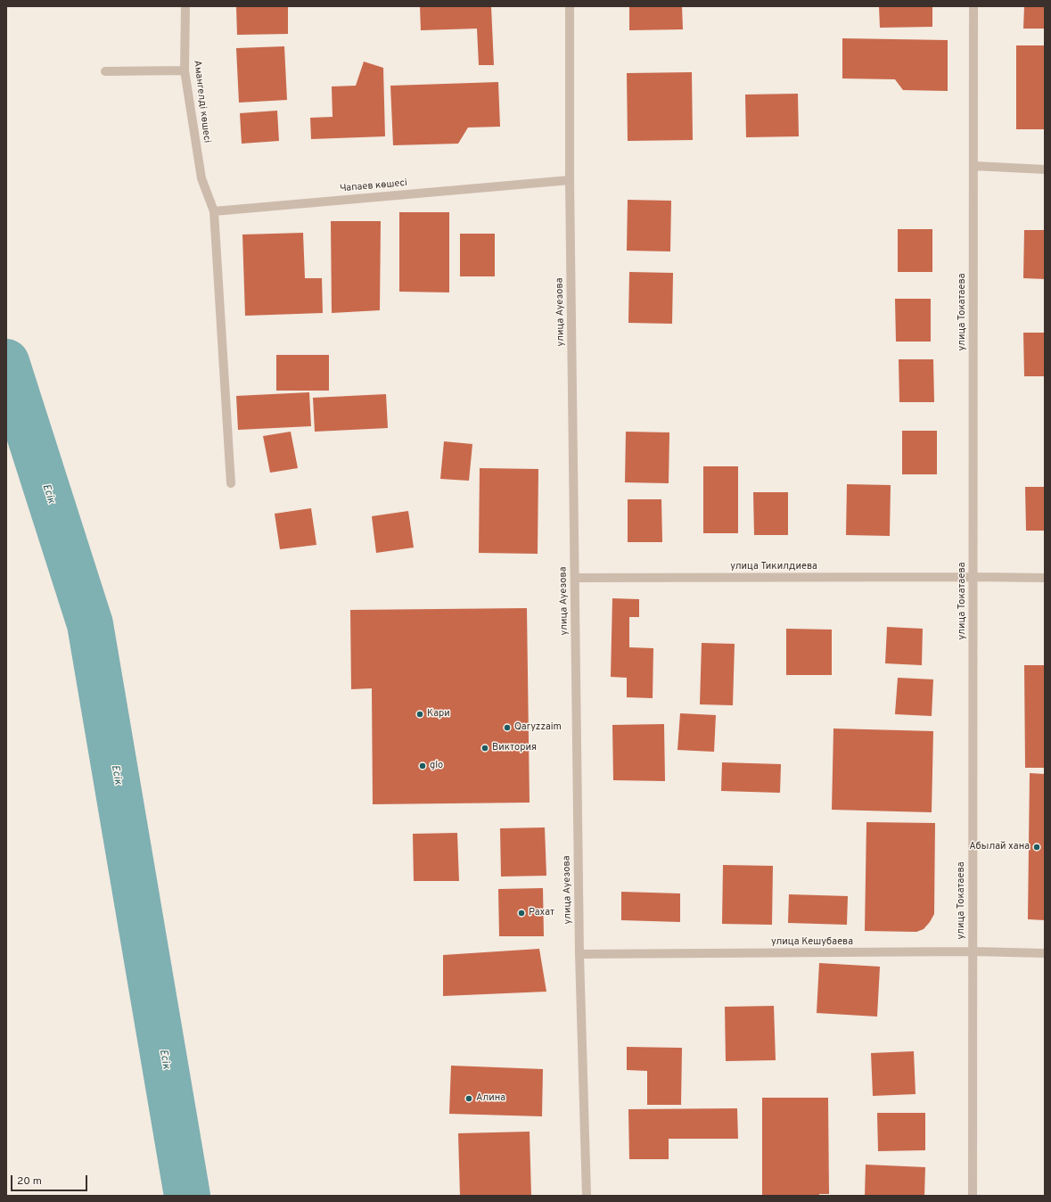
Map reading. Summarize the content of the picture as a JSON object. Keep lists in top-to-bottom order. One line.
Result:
{"streets":{"street":["Амангелді көшесі","Чапаев көшесі","улица Ауезова","улица Токатаева","улица Тикилдиева","улица Кешубаева"]},"crossings":[["Амангелді көшесі","Чапаев көшесі"],["Чапаев көшесі","улица Ауезова"],["улица Ауезова","улица Тикилдиева"],["улица Ауезова","улица Кешубаева"],["улица Токатаева","улица Тикилдиева"],["улица Токатаева","улица Кешубаева"]],"water":["Есік"],"places":["Кари","Qaryzzaim","Виктория","glo","Абылай хана","Рахат","Алина"],"scale_bar":"20 m"}
